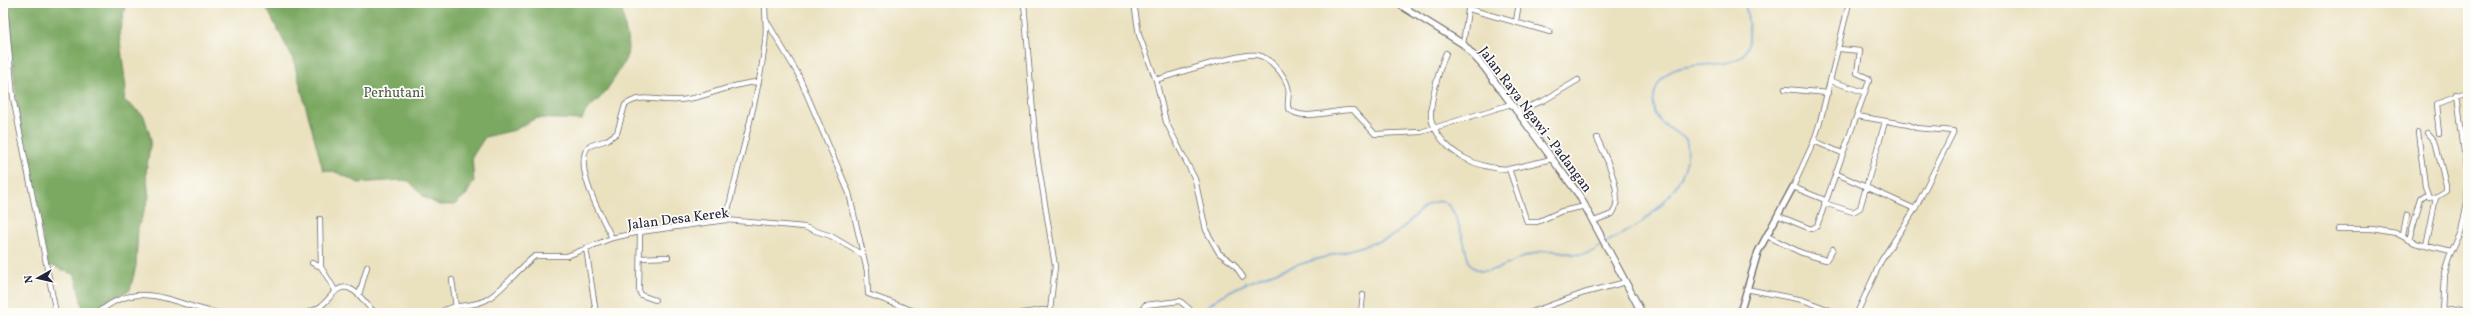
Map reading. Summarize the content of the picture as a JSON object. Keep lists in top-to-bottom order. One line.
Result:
{"streets":{"highway":["Jalan Raya Ngawi - Padangan"],"street":["Jalan Desa Kerek"]},"parks":["Perhutani"],"north":"left"}
